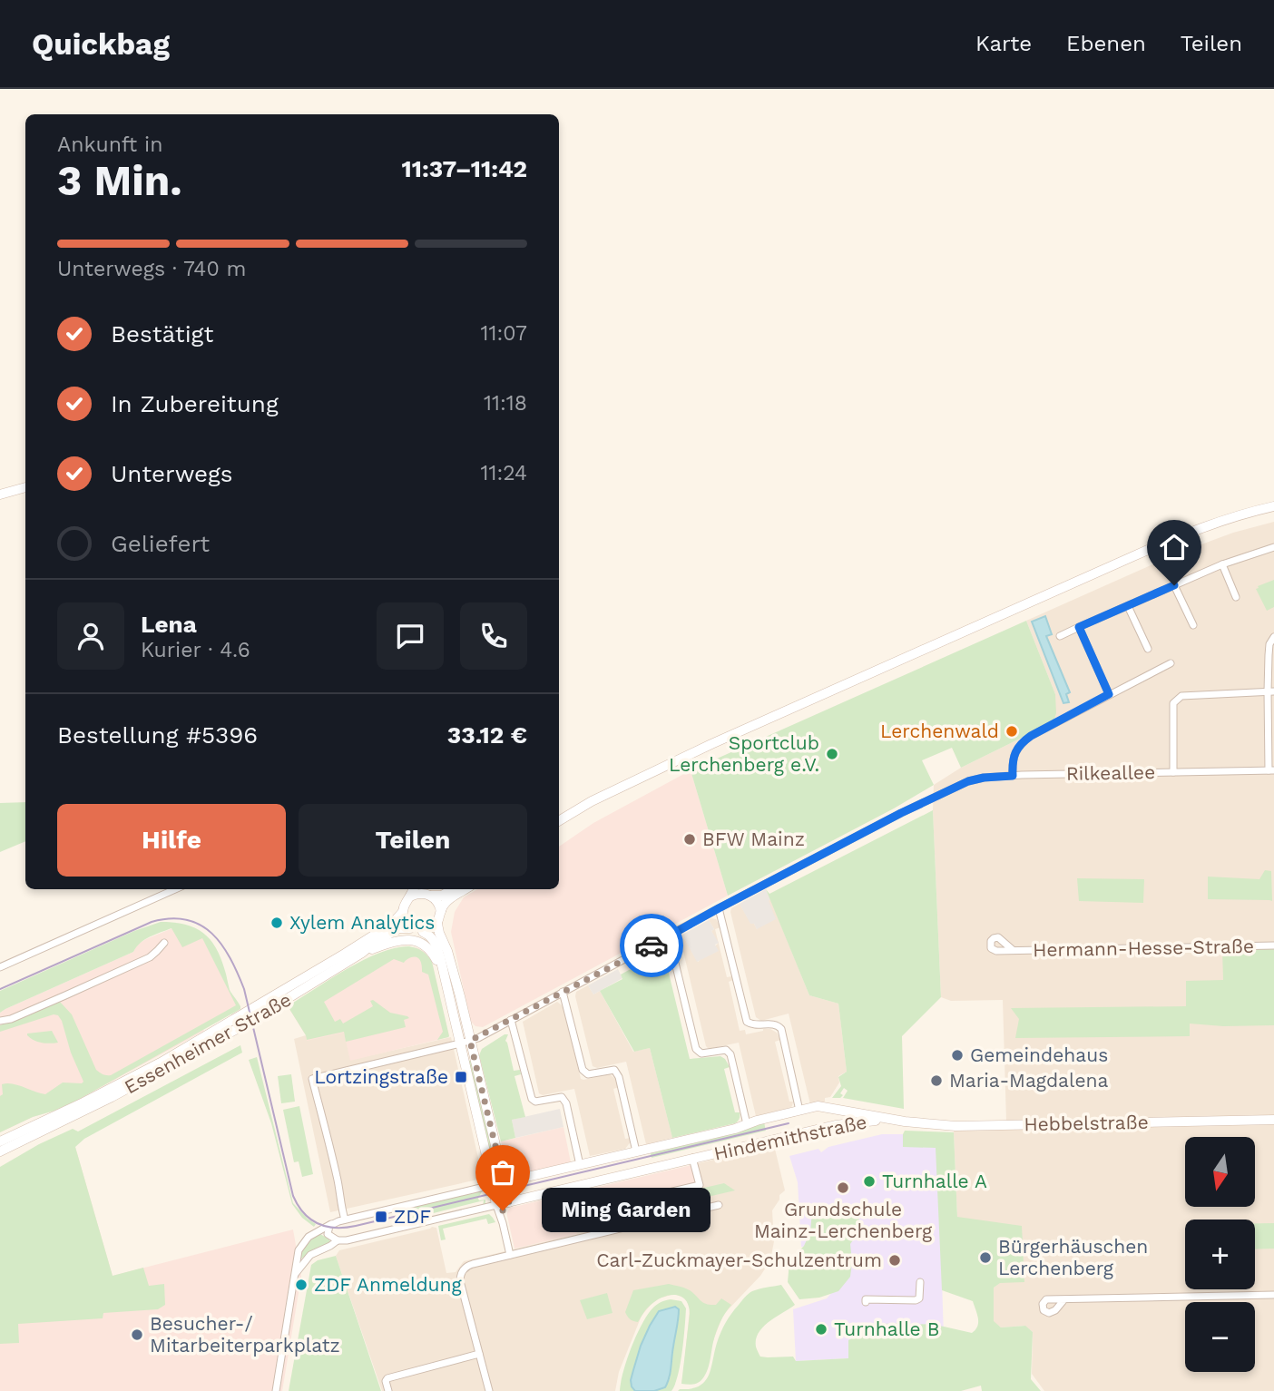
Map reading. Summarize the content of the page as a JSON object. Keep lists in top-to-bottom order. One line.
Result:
{"streets":{"main road":["Essenheimer Straße","Hebbelstraße","Hindemithstraße"],"street":["Rilkeallee","Hermann-Hesse-Straße"]},"crossings":[["Hebbelstraße","Hindemithstraße"]],"places":{"other":["Lerchenwald","Sportclub Lerchenberg e.V.","BFW Mainz","Xylem Analytics","Gemeindehaus","Maria-Magdalena","Turnhalle A","Grundschule Mainz-Lerchenberg","Ming Garden","Bürgerhäuschen Lerchenberg","Carl-Zuckmayer-Schulzentrum","ZDF Anmeldung","Turnhalle B","Besucher-/ Mitarbeiterparkplatz"],"transit":["Lortzingstraße","ZDF"]},"north":"bottom","page":{"header":"Quickbag","nav":["Karte","Ebenen","Teilen"],"heading":["3 Min.","Ankunft in","11:37–11:42"],"panel":["Lena","Kurier · 4.6","Bestellung #5396","33.12 €"],"bar":"Unterwegs · 740 m","list":[["Bestätigt","11:07"],["In Zubereitung","11:18"],["Unterwegs","11:24"],"Geliefert"],"buttons":["Hilfe","Teilen"],"map_buttons":["+","−"],"bubble":"Ming Garden"}}
